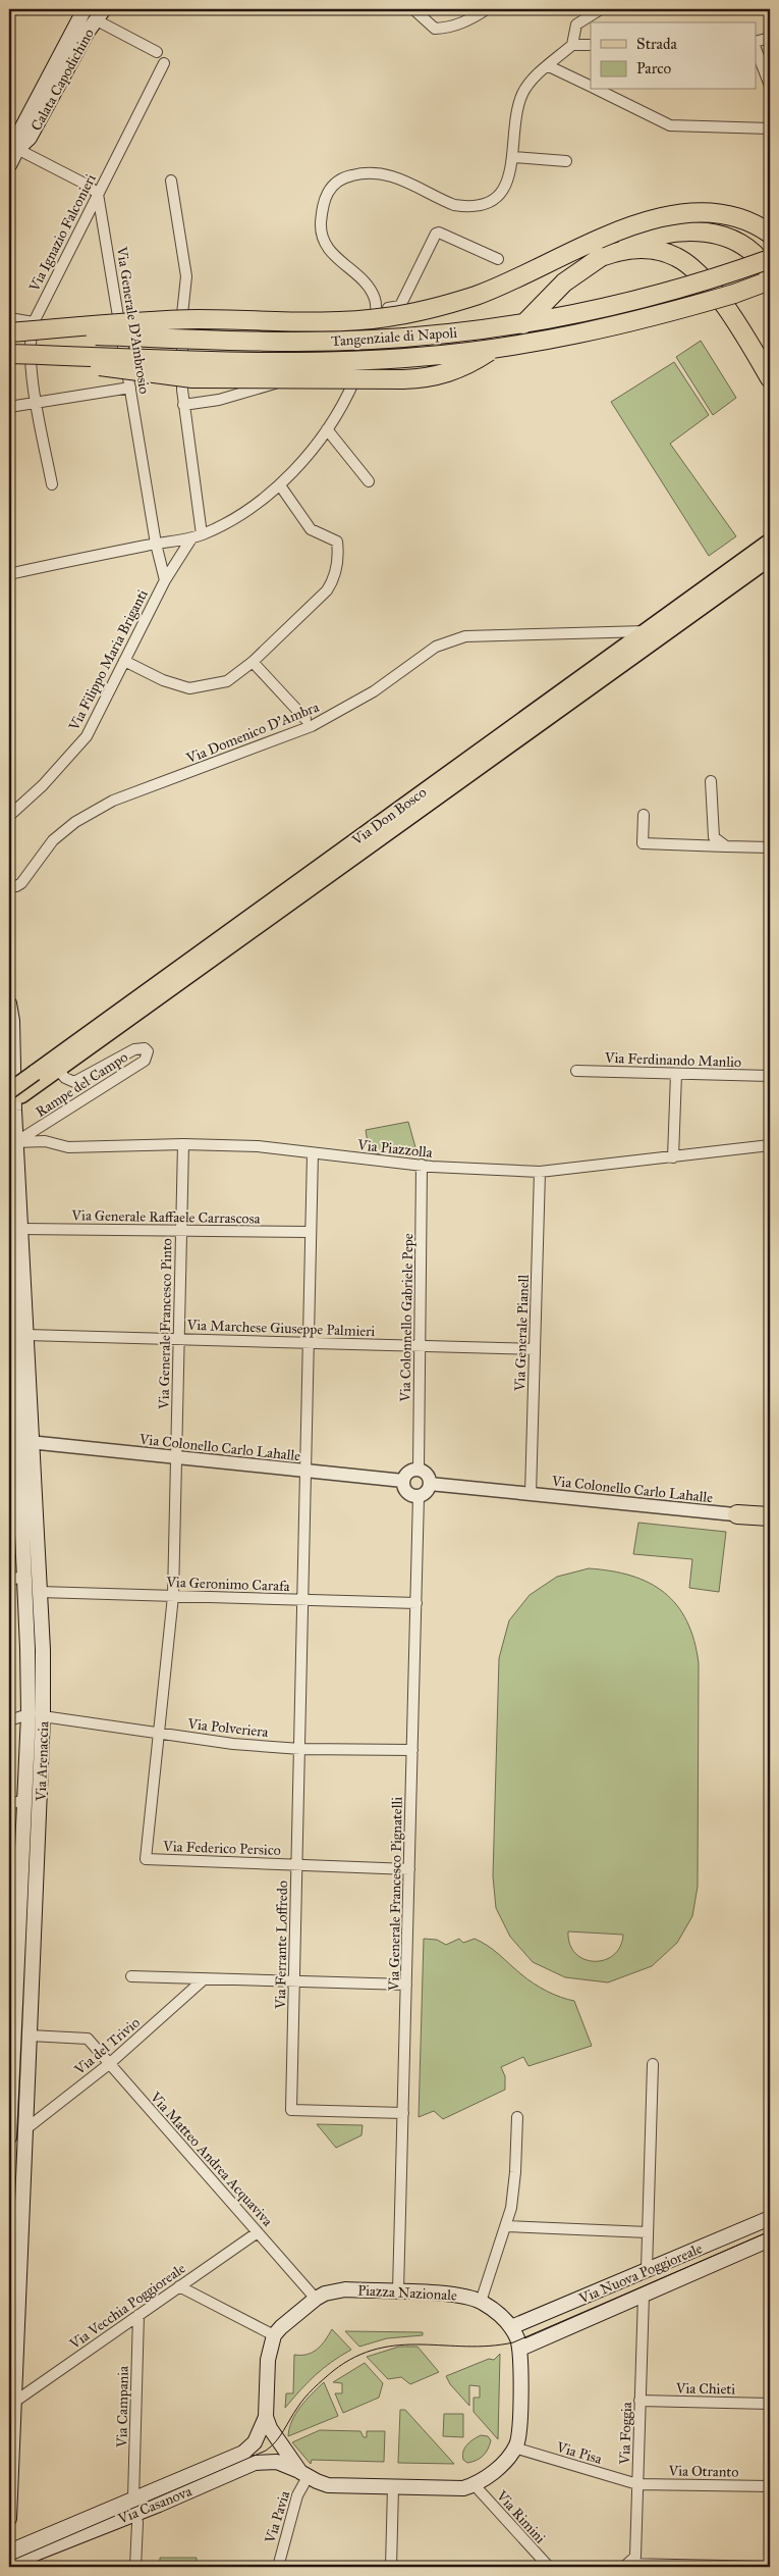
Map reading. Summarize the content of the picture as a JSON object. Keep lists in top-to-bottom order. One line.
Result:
{"streets":{"highway":["Tangenziale di Napoli"],"main road":["Calata Capodichino","Via Don Bosco","Via Arenaccia","Via Nuova Poggioreale","Piazza Nazionale","Via Casanova"],"street":["Via Ignazio Falconieri","Via Generale D'Ambrosio","Via Filippo Maria Briganti","Via Domenico D'Ambra","Via Ferdinando Manlio","Rampe del Campo","Via Piazzolla","Via Generale Raffaele Carrascosa","Via Colonnello Gabriele Pepe","Via Generale Francesco Pinto","Via Marchese Giuseppe Palmieri","Via Generale Pianell","Via Colonello Carlo Lahalle","Via Geronimo Carafa","Via Polveriera","Via Federico Persico","Via Generale Francesco Pignatelli","Via Ferrante Loffredo","Via del Trivio","Via Matteo Andrea Acquaviva","Via Vecchia Poggioreale","Via Chieti","Via Campania","Via Foggia","Via Pisa","Via Otranto","Via Pavia","Via Rimini"]},"crossings":[["Via Ignazio Falconieri","Via Generale D'Ambrosio"],["Via Generale D'Ambrosio","Via Filippo Maria Briganti"],["Via Domenico D'Ambra","Via Don Bosco"],["Via Don Bosco","Rampe del Campo"],["Rampe del Campo","Via Piazzolla"],["Rampe del Campo","Via Arenaccia"],["Via Piazzolla","Via Colonnello Gabriele Pepe"],["Via Piazzolla","Via Generale Francesco Pinto"],["Via Piazzolla","Via Generale Pianell"],["Via Piazzolla","Via Arenaccia"],["Via Piazzolla","Via Ferrante Loffredo"],["Via Generale Raffaele Carrascosa","Via Generale Francesco Pinto"],["Via Generale Raffaele Carrascosa","Via Arenaccia"],["Via Generale Raffaele Carrascosa","Via Ferrante Loffredo"],["Via Colonnello Gabriele Pepe","Via Marchese Giuseppe Palmieri"],["Via Colonnello Gabriele Pepe","Via Colonello Carlo Lahalle"],["Via Colonnello Gabriele Pepe","Via Generale Francesco Pignatelli"],["Via Generale Francesco Pinto","Via Marchese Giuseppe Palmieri"],["Via Generale Francesco Pinto","Via Colonello Carlo Lahalle"],["Via Generale Francesco Pinto","Via Geronimo Carafa"],["Via Generale Francesco Pinto","Via Federico Persico"],["Via Marchese Giuseppe Palmieri","Via Generale Pianell"],["Via Marchese Giuseppe Palmieri","Via Arenaccia"],["Via Marchese Giuseppe Palmieri","Via Ferrante Loffredo"],["Via Generale Pianell","Via Colonello Carlo Lahalle"],["Via Colonello Carlo Lahalle","Via Arenaccia"],["Via Colonello Carlo Lahalle","Via Generale Francesco Pignatelli"],["Via Colonello Carlo Lahalle","Via Ferrante Loffredo"],["Via Geronimo Carafa","Via Arenaccia"],["Via Geronimo Carafa","Via Federico Persico"],["Via Geronimo Carafa","Via Generale Francesco Pignatelli"],["Via Geronimo Carafa","Via Ferrante Loffredo"],["Via Polveriera","Via Arenaccia"],["Via Polveriera","Via Federico Persico"],["Via Polveriera","Via Generale Francesco Pignatelli"],["Via Polveriera","Via Ferrante Loffredo"],["Via Arenaccia","Via del Trivio"],["Via Arenaccia","Via Matteo Andrea Acquaviva"],["Via Arenaccia","Via Vecchia Poggioreale"],["Via Federico Persico","Via Generale Francesco Pignatelli"],["Via Federico Persico","Via Ferrante Loffredo"],["Via Generale Francesco Pignatelli","Via Ferrante Loffredo"],["Via Generale Francesco Pignatelli","Piazza Nazionale"],["Via del Trivio","Via Matteo Andrea Acquaviva"],["Via Matteo Andrea Acquaviva","Piazza Nazionale"],["Via Matteo Andrea Acquaviva","Via Vecchia Poggioreale"],["Via Nuova Poggioreale","Piazza Nazionale"],["Via Nuova Poggioreale","Via Foggia"],["Piazza Nazionale","Via Pisa"],["Piazza Nazionale","Via Rimini"],["Via Vecchia Poggioreale","Via Campania"],["Via Chieti","Via Foggia"],["Via Campania","Via Casanova"],["Via Foggia","Via Pisa"],["Via Foggia","Via Otranto"],["Via Pisa","Via Otranto"],["Via Casanova","Via Pavia"]],"legend":["Strada","Parco"]}
